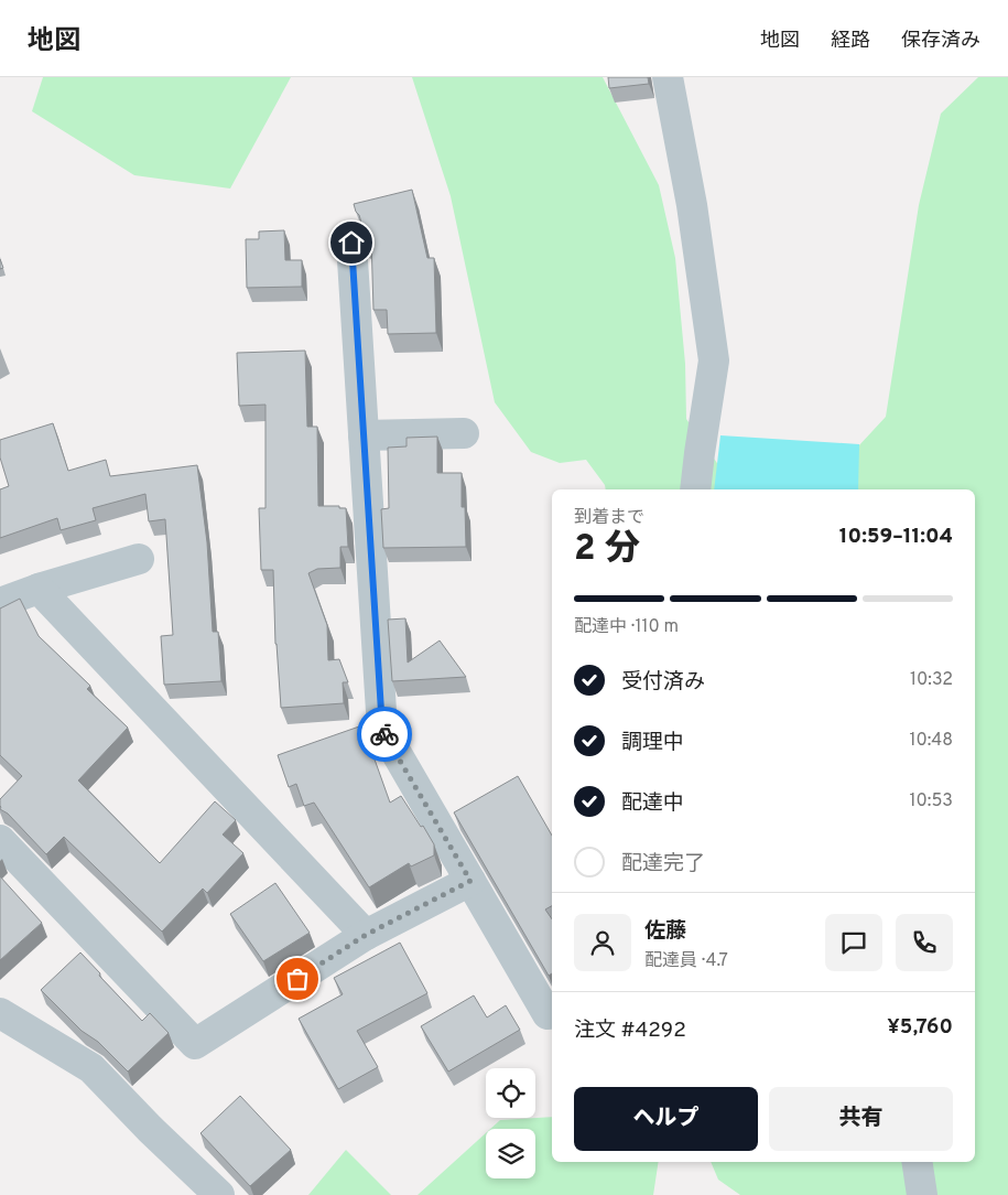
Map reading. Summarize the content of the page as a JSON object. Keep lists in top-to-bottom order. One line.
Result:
{"page":{"header":"地図","nav":["地図","経路","保存済み"],"heading":["2 分","到着まで","10:59–11:04"],"panel":["佐藤","配達員 · 4.7","注文 #4292","¥5,760"],"bar":"配達中 · 110 m","list":[["受付済み","10:32"],["調理中","10:48"],["配達中","10:53"],"配達完了"],"buttons":["ヘルプ","共有"]}}
